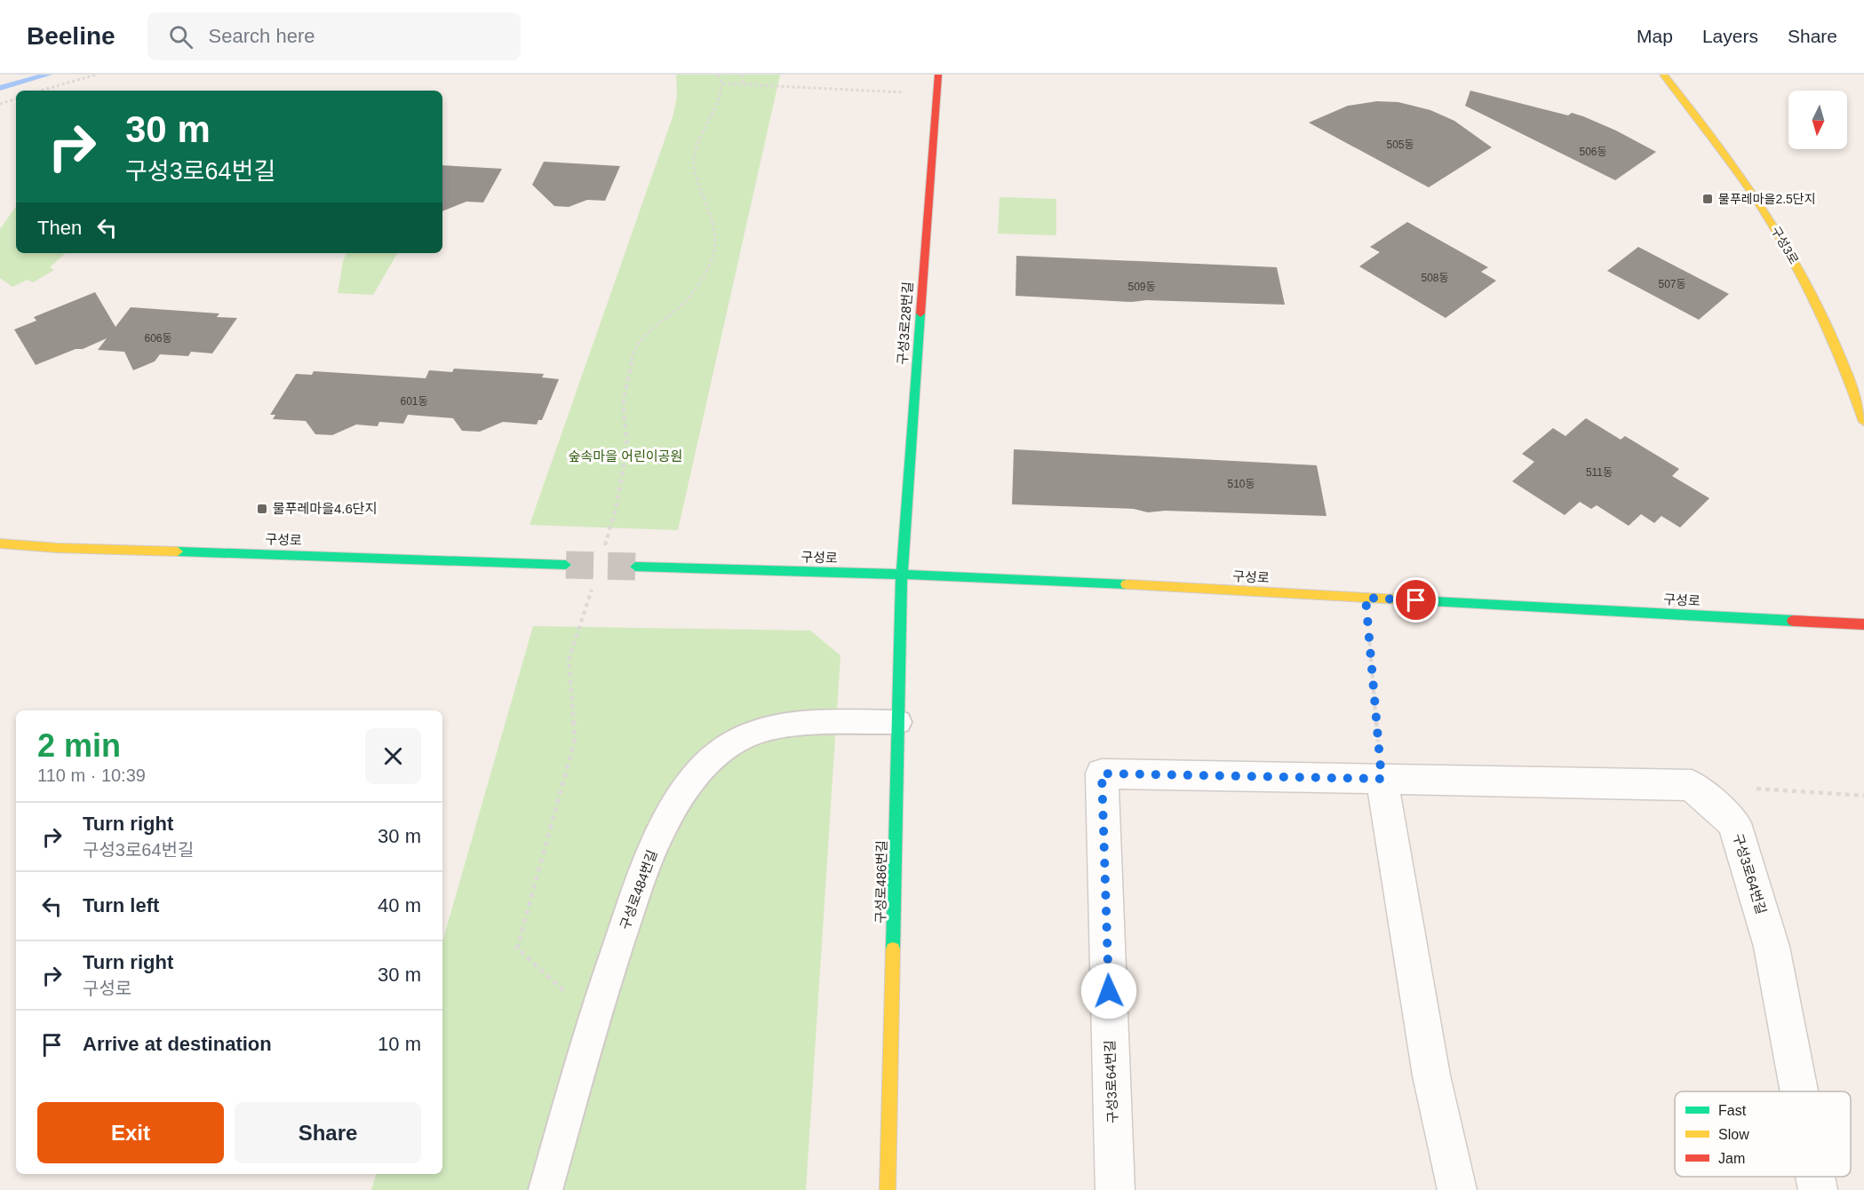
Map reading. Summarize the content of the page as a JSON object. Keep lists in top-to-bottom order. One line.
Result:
{"streets":{"street":["구성3로","구성3로28번길","구성로","구성3로64번길","구성로486번길"],"lane":["구성로484번길"]},"crossings":[["구성3로28번길","구성로"],["구성3로28번길","구성로486번길"],["구성로","구성로486번길"],["구성로486번길","구성로484번길"]],"parks":["숲속마을 어린이공원"],"places":{"transit":["물푸레마을2.5단지","물푸레마을4.6단지"]},"house_numbers":["505동","506동","508동","507동","509동","606동","601동","511동","510동"],"legend":["Fast","Slow","Jam"],"north":"bottom","page":{"header":"Beeline","search":"Search here","nav":["Map","Layers","Share"],"turn":["30 m","구성3로64번길"],"then":"Then","heading":["2 min","110 m · 10:39"],"list":[{"name":"Turn right","note":"구성3로64번길","value":"30 m"},{"name":"Turn left","value":"40 m"},{"name":"Turn right","note":"구성로","value":"30 m"},{"name":"Arrive at destination","value":"10 m"}],"buttons":["Exit","Share"]}}
